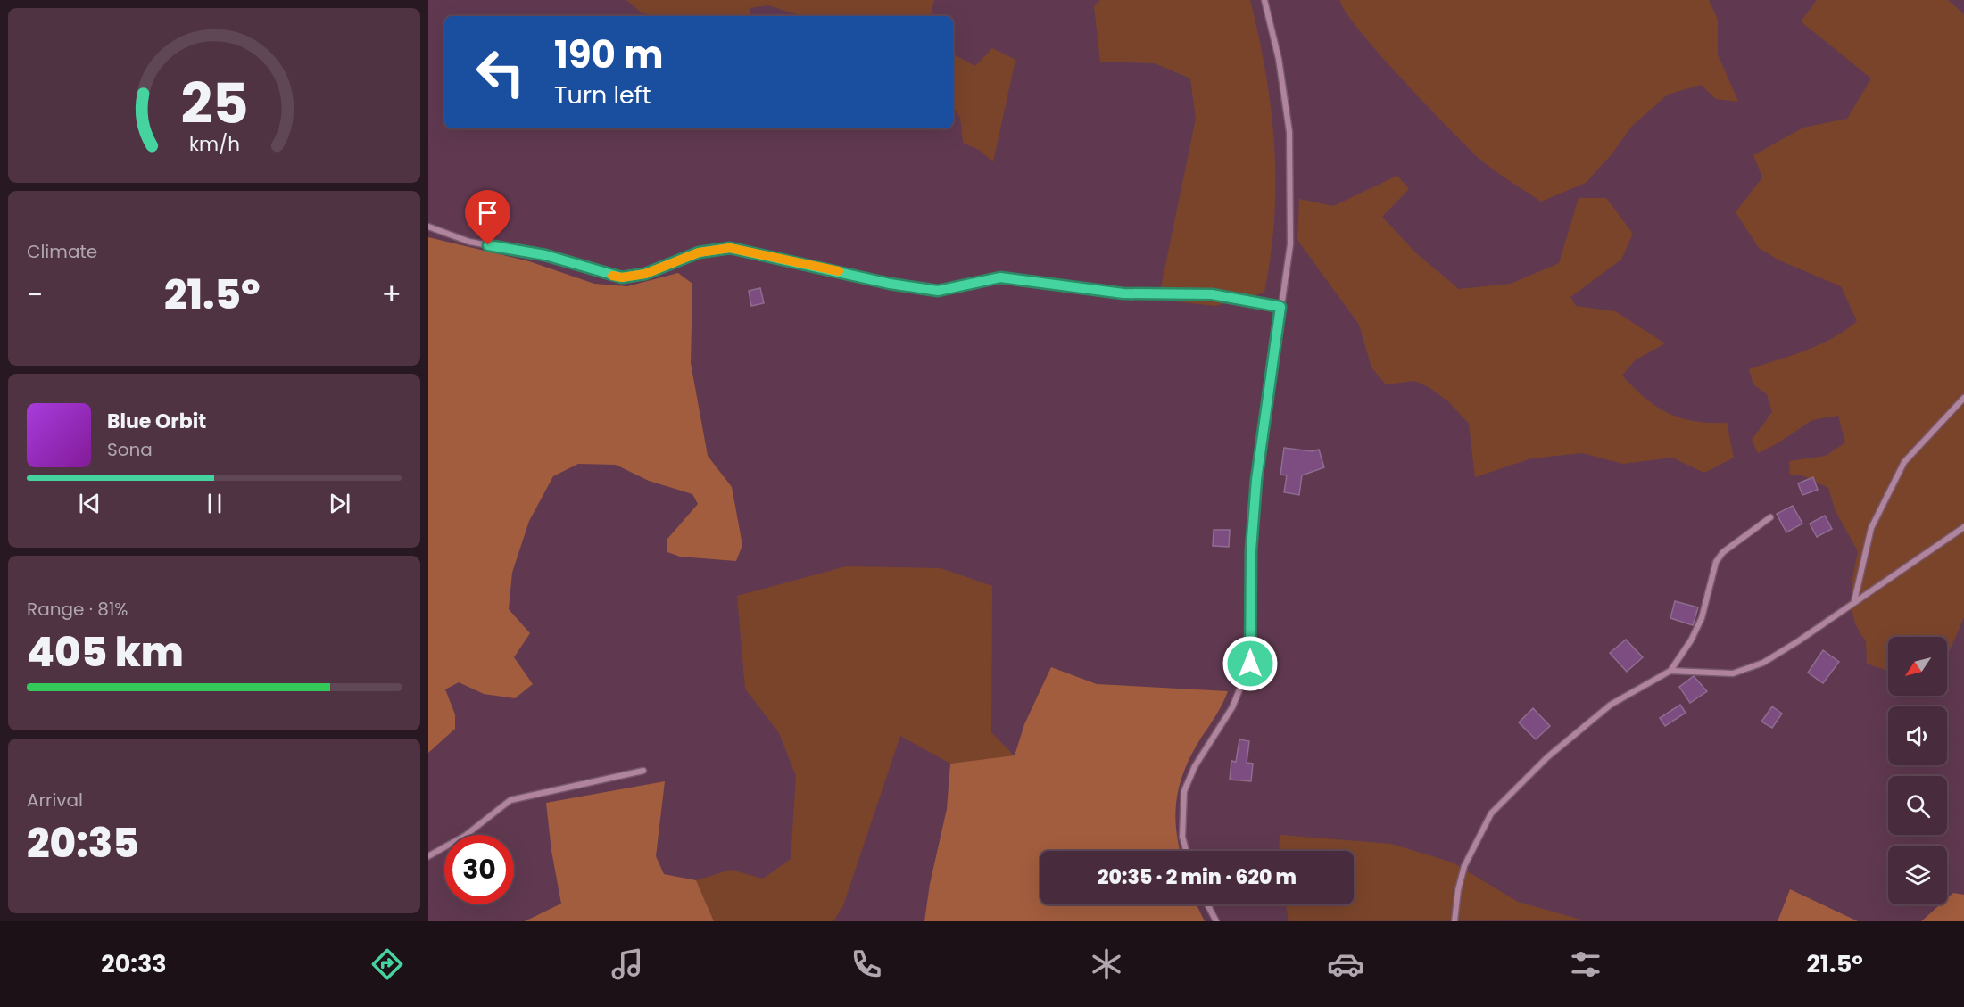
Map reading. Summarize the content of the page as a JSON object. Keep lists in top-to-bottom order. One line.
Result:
{"north":"bottom left","page":{"turn":["190 m","Turn left"],"tile":["Climate",["Range · 81%","405 km"],["Arrival","20:35"]],"heat":["−","21.5°","+"],"song":["Blue Orbit","Sona"],"limit":"30","trip":"20:35 · 2 min · 620 m","tabs":["20:33","21.5°"],"gauge":["25","km/h"]}}
